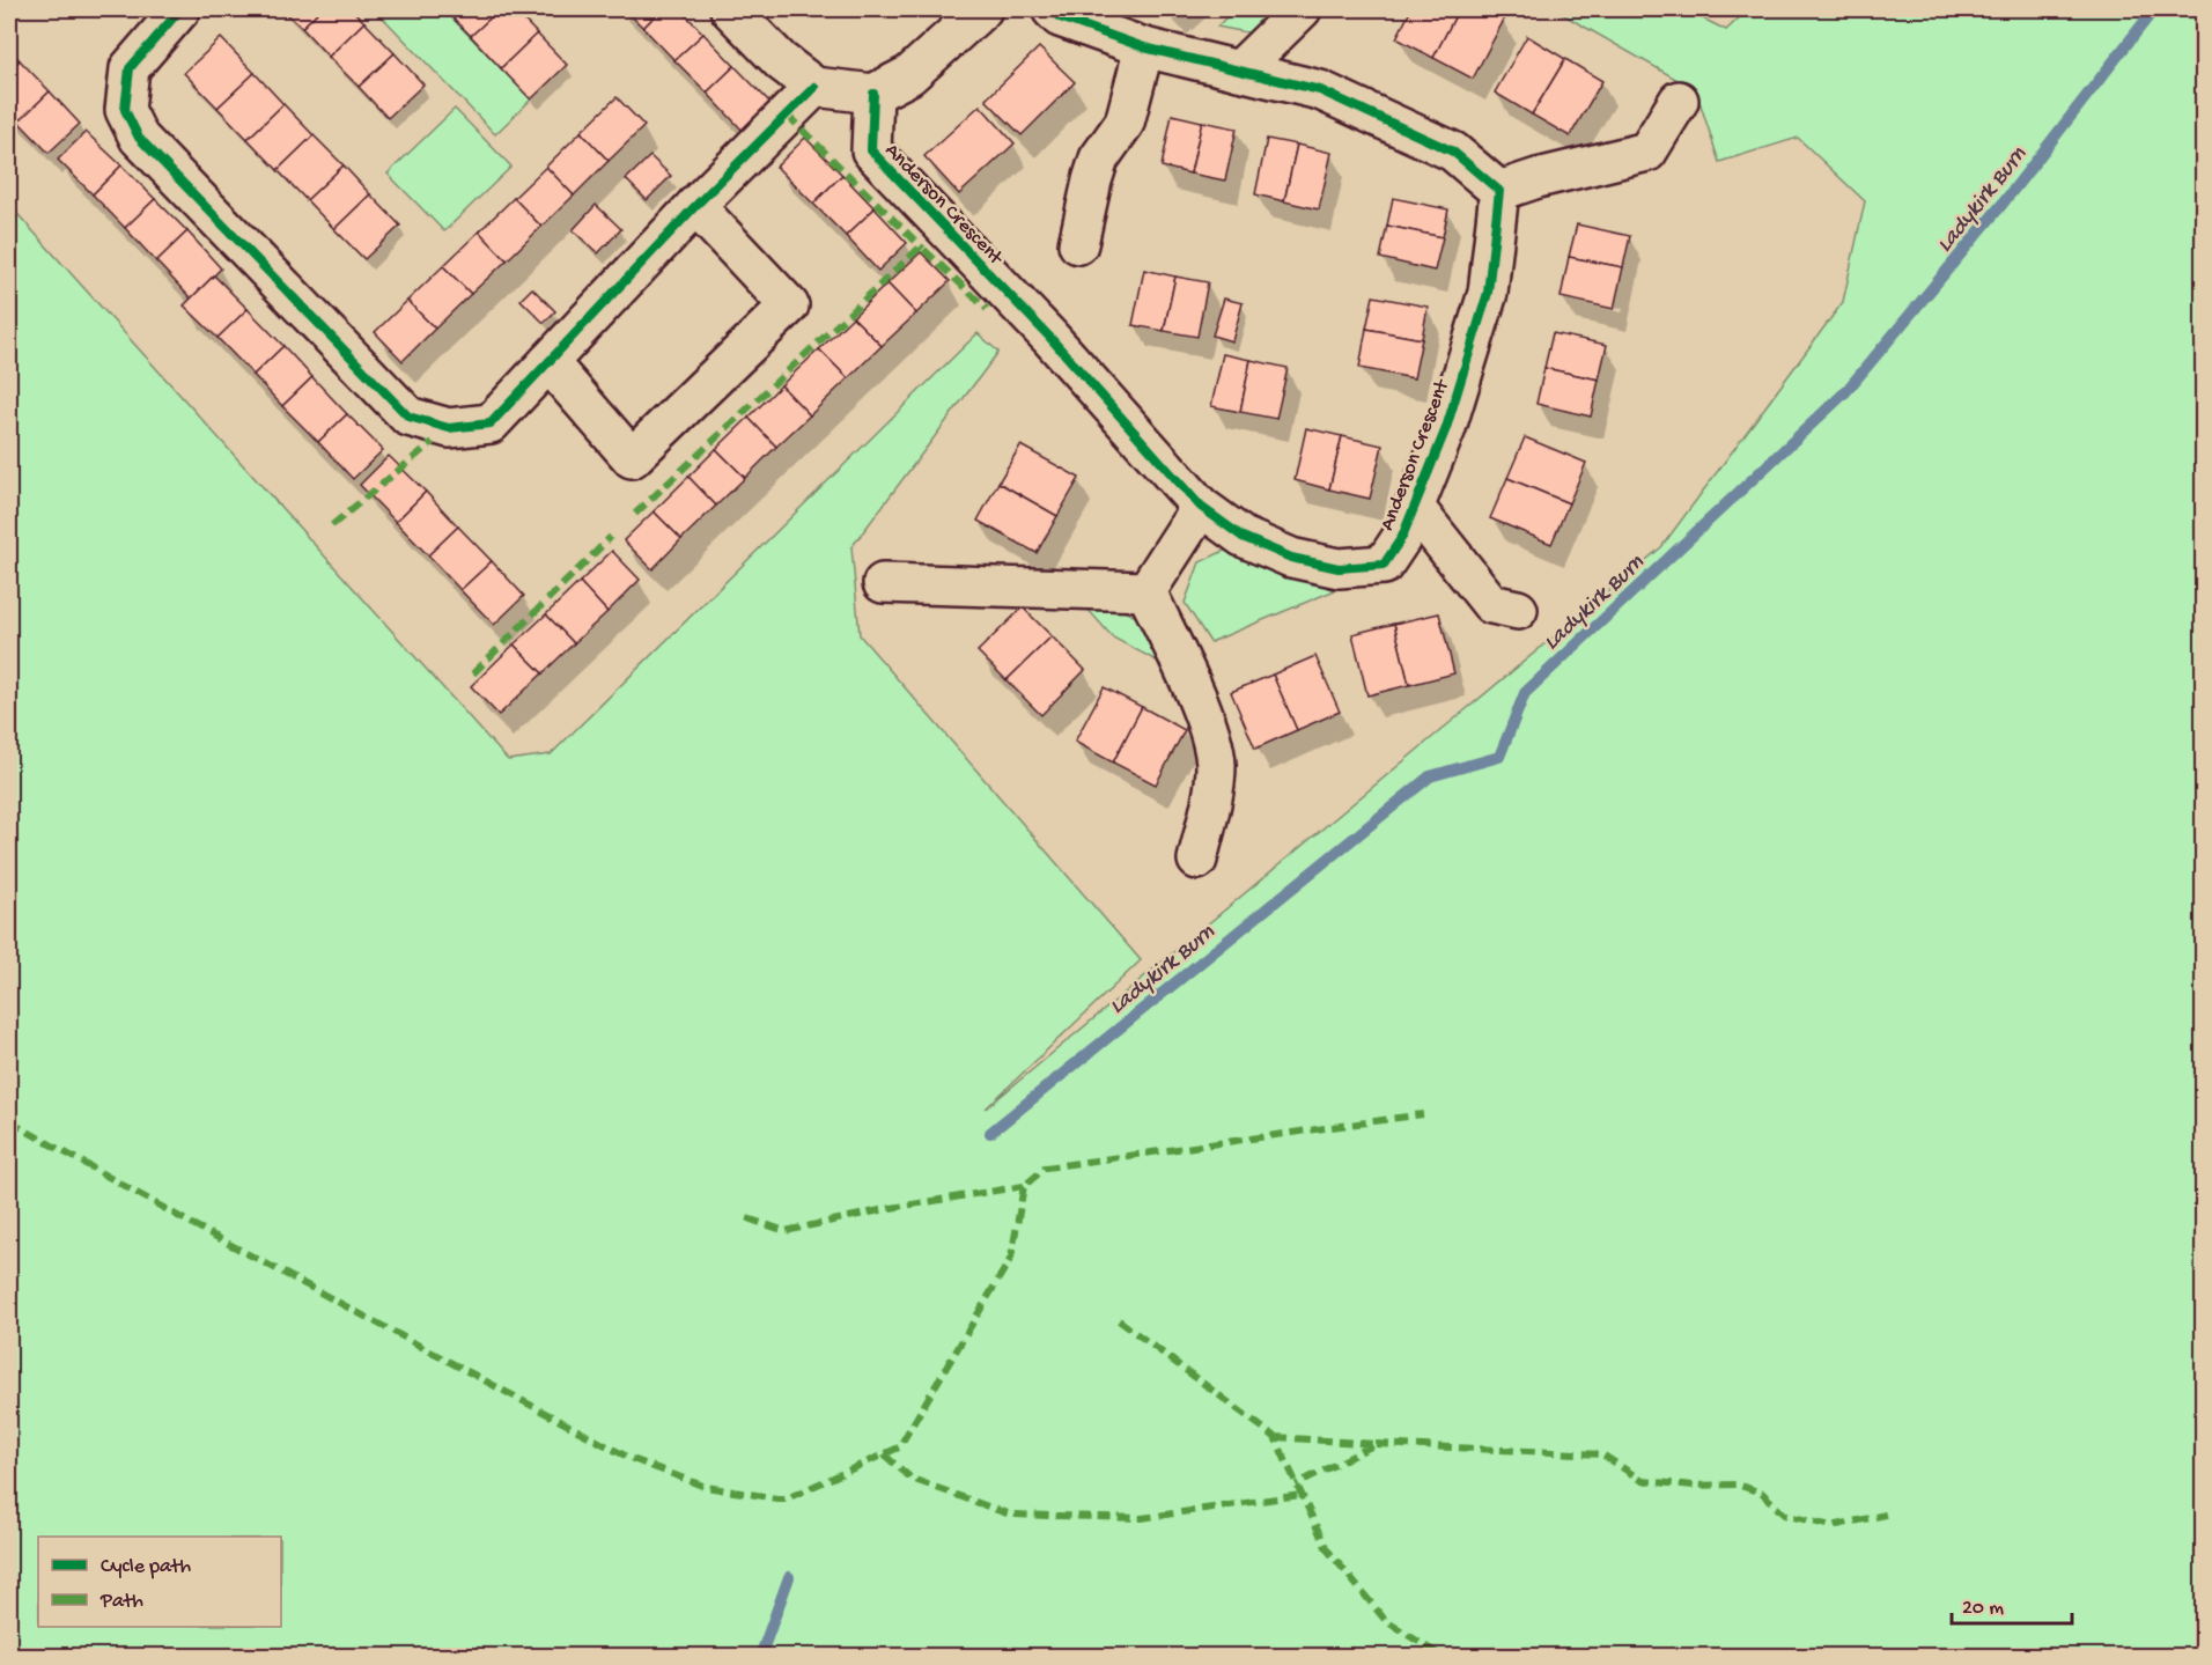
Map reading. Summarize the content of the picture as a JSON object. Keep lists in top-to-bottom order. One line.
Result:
{"streets":{"street":["Anderson Crescent"]},"water":["Ladykirk Burn"],"legend":["Cycle path","Path"],"scale_bar":"20 m"}
